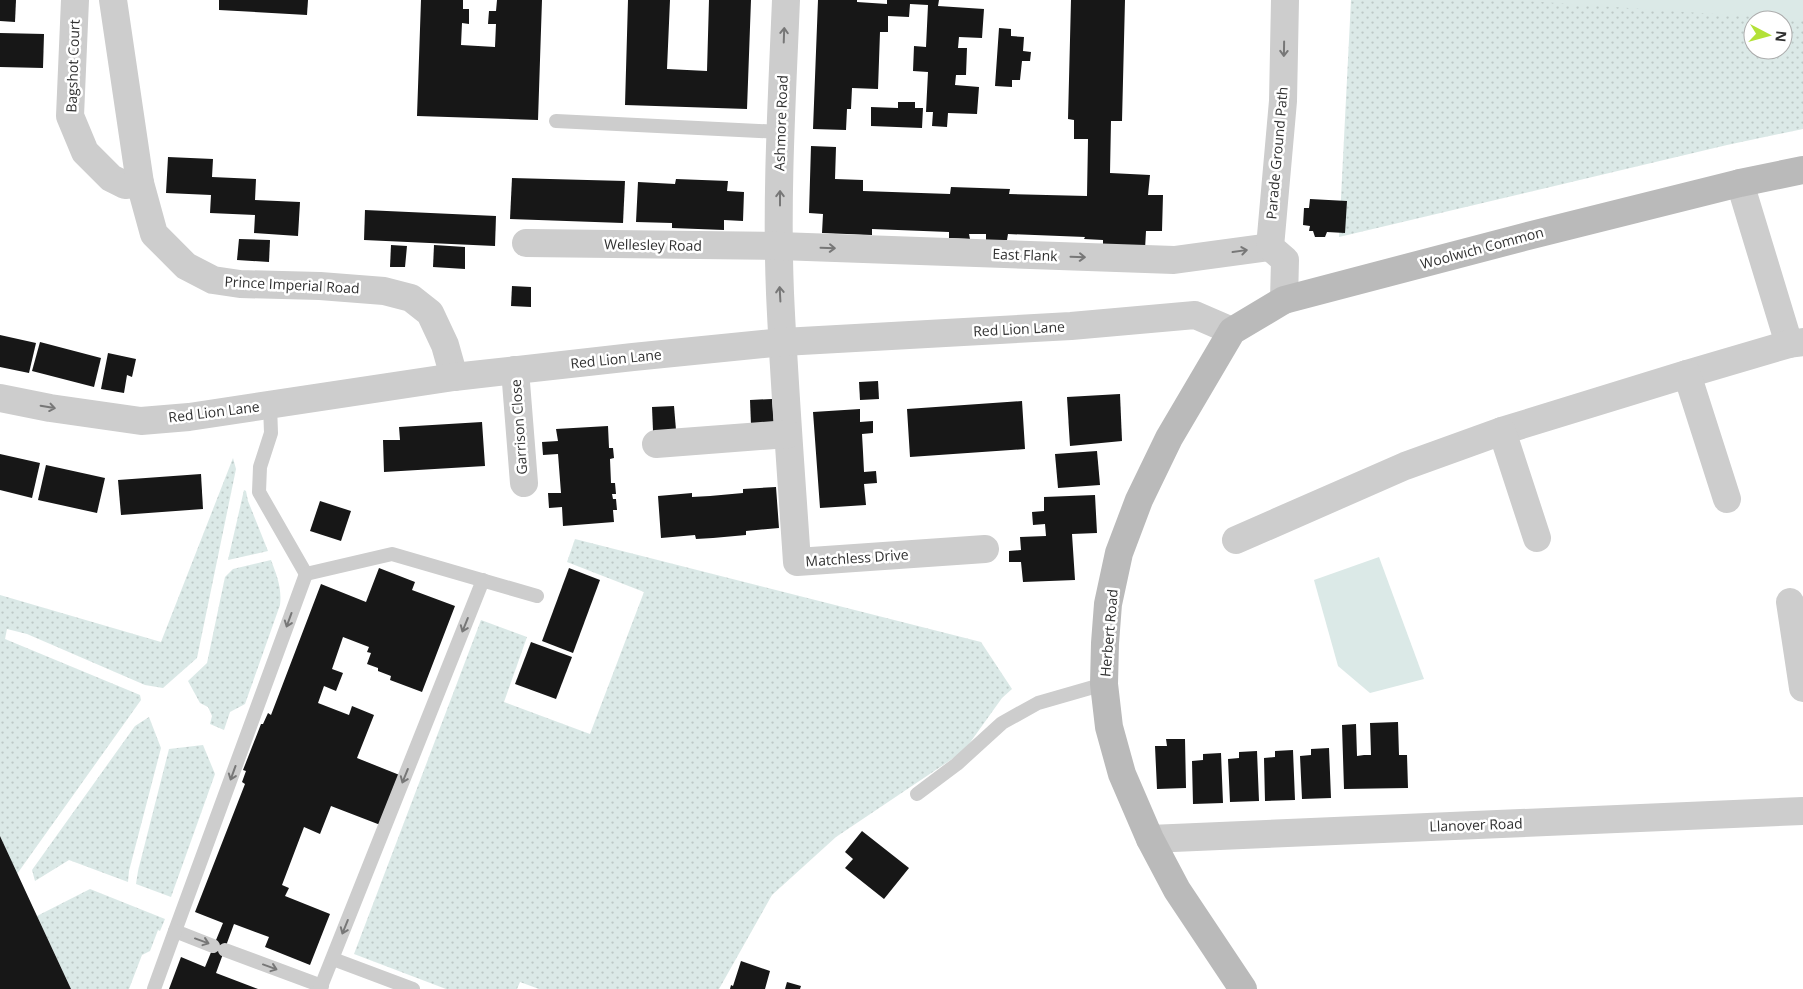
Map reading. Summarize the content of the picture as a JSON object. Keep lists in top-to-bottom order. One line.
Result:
{"streets":{"street":["Bagshot Court","Ashmore Road","Parade Ground Path","Wellesley Road","Woolwich Common","East Flank","Prince Imperial Road","Red Lion Lane","Garrison Close","Matchless Drive","Herbert Road","Llanover Road"]},"crossings":[["Bagshot Court","Prince Imperial Road"],["Ashmore Road","Wellesley Road"],["Ashmore Road","East Flank"],["Ashmore Road","Red Lion Lane"],["Ashmore Road","Matchless Drive"],["Parade Ground Path","East Flank"],["Wellesley Road","East Flank"],["Woolwich Common","Red Lion Lane"],["Woolwich Common","Herbert Road"],["Prince Imperial Road","Red Lion Lane"],["Red Lion Lane","Garrison Close"],["Red Lion Lane","Matchless Drive"],["Red Lion Lane","Herbert Road"],["Herbert Road","Llanover Road"]],"one_way":["Ashmore Road","Parade Ground Path","East Flank"],"north":"right"}
